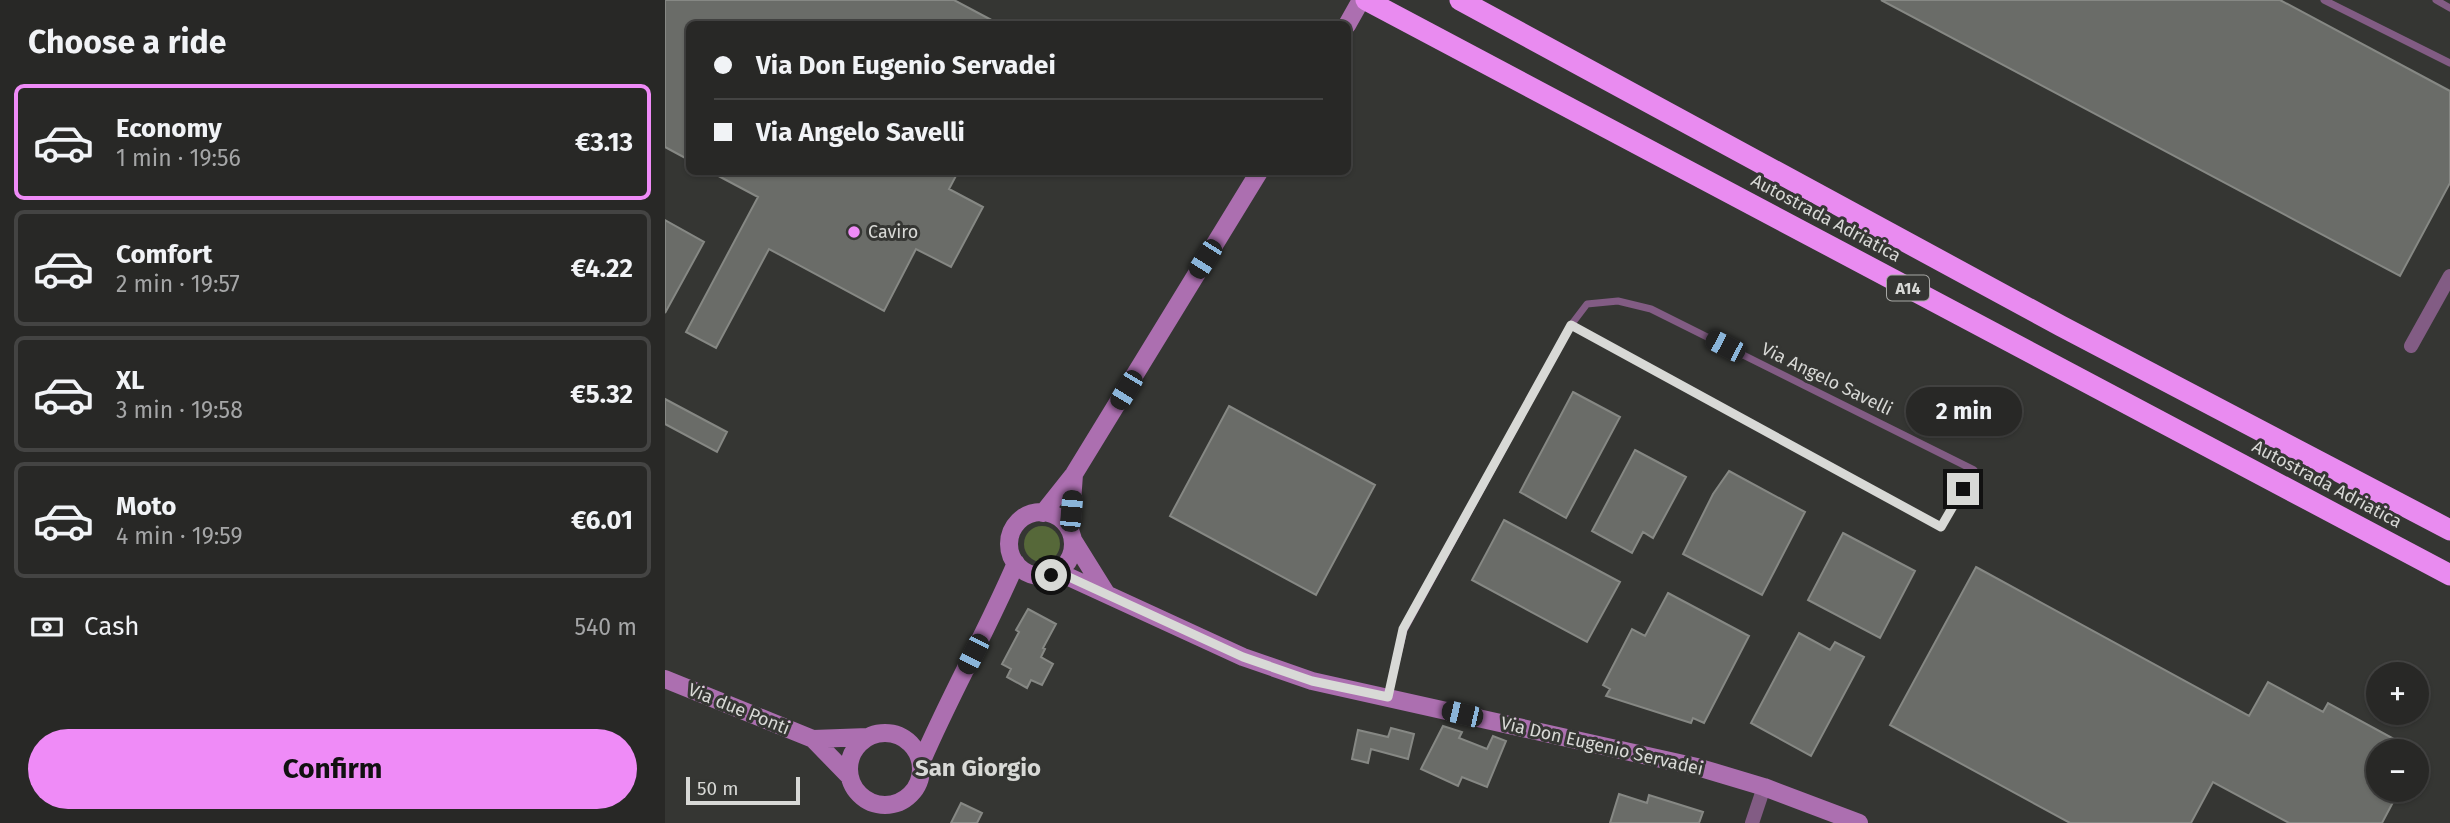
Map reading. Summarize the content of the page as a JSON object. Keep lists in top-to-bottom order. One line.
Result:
{"streets":{"highway":["Autostrada Adriatica","A14"],"street":["Via due Ponti","Via Don Eugenio Servadei"],"lane":["Via Angelo Savelli"]},"crossings":[["Via Angelo Savelli","Via Don Eugenio Servadei"]],"districts":["San Giorgio"],"places":["Caviro"],"scale_bar":"50 m","page":{"heading":"Choose a ride","banner":["Via Don Eugenio Servadei","Via Angelo Savelli"],"list":[{"name":"Economy","note":"1 min · 19:56","value":"€3.13"},{"name":"Comfort","note":"2 min · 19:57","value":"€4.22"},{"name":"XL","note":"3 min · 19:58","value":"€5.32"},{"name":"Moto","note":"4 min · 19:59","value":"€6.01"}],"bubble":"2 min","pay":["Cash","540 m"],"map_buttons":["+","−"],"buttons":"Confirm","scale":"50 m"}}
